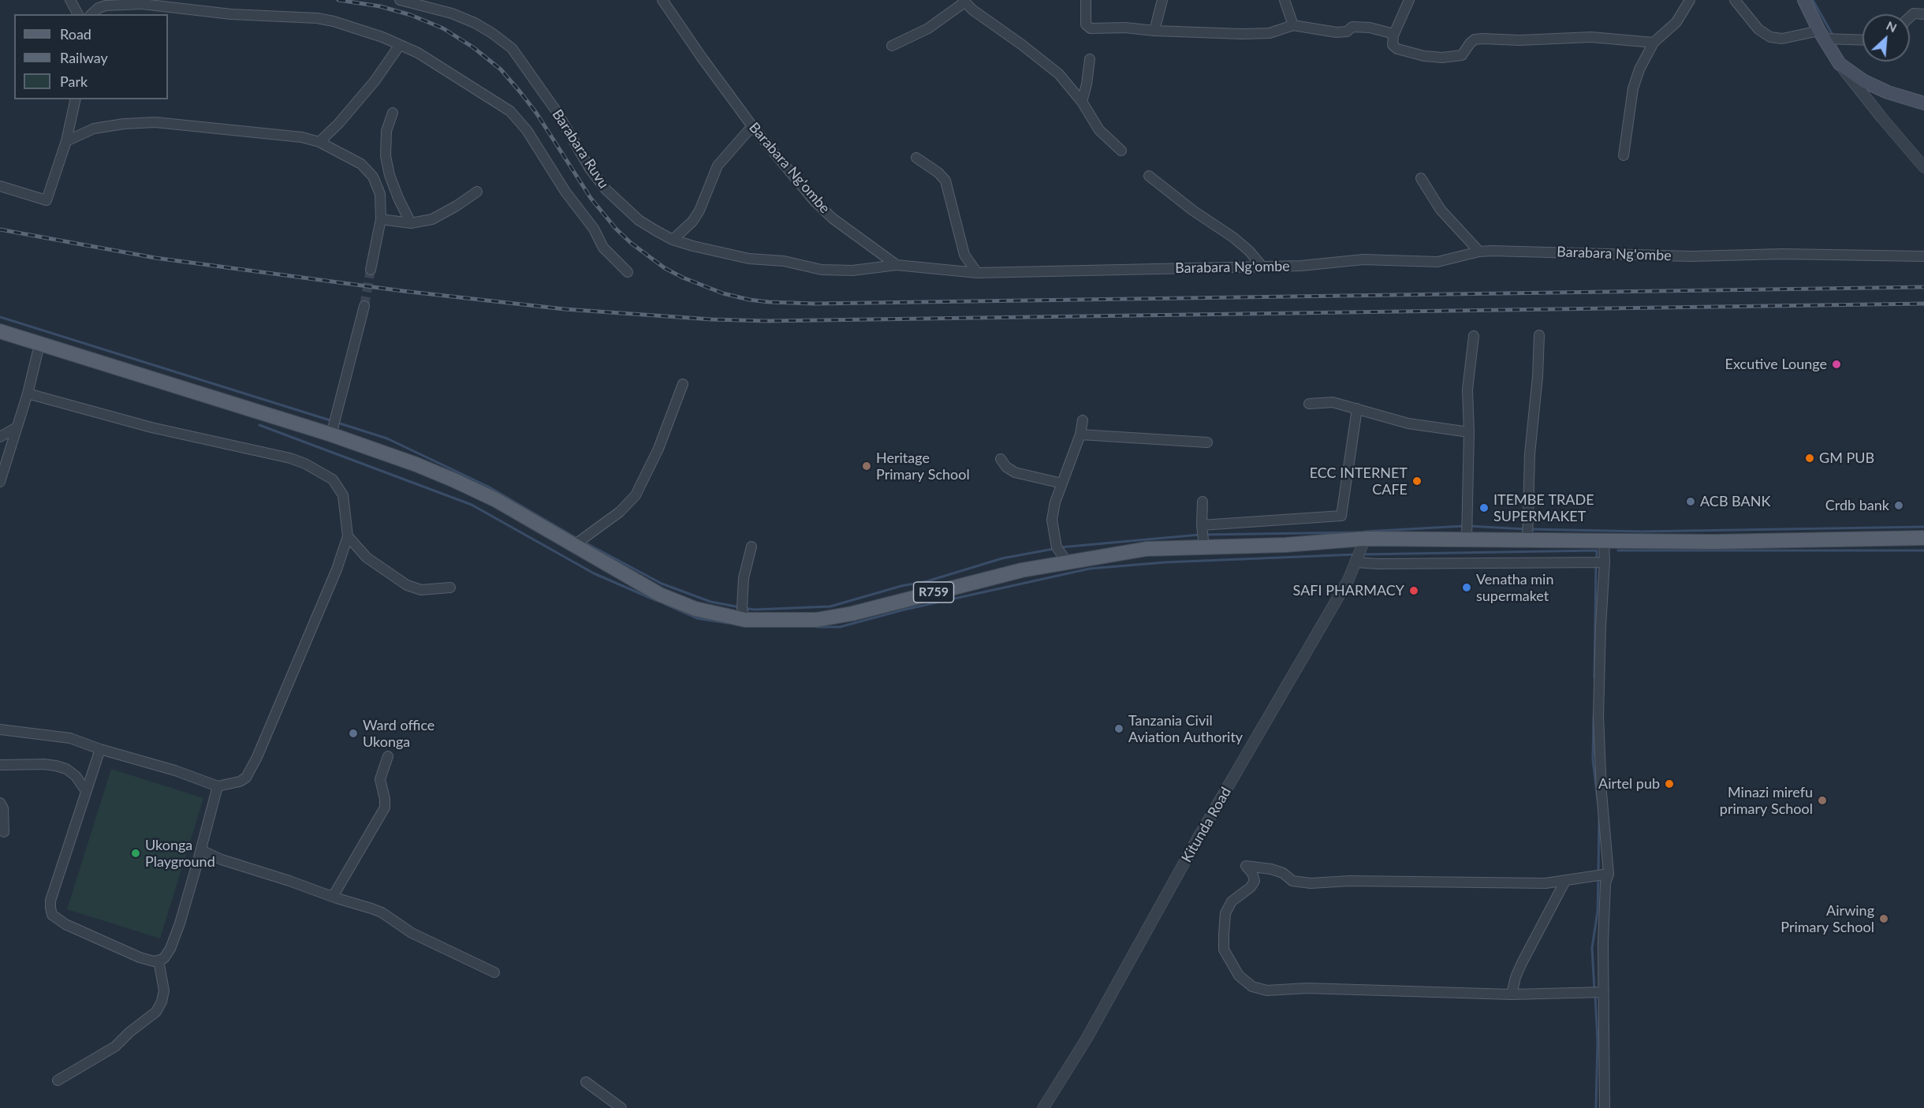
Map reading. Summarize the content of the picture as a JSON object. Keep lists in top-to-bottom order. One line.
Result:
{"streets":{"main road":["R759"],"street":["Barabara Ruvu","Barabara Ng'ombe","Kitunda Road"]},"crossings":[["Barabara Ruvu","Barabara Ng'ombe"],["R759","Kitunda Road"]],"places":["Excutive Lounge","GM PUB","Heritage Primary School","ECC INTERNET CAFE","ACB BANK","Crdb bank","ITEMBE TRADE SUPERMAKET","Venatha min supermaket","SAFI PHARMACY","Tanzania Civil Aviation Authority","Ward office Ukonga","Airtel pub","Minazi mirefu primary School","Ukonga Playground","Airwing Primary School"],"legend":["Road","Railway","Park"],"north":"top right"}
